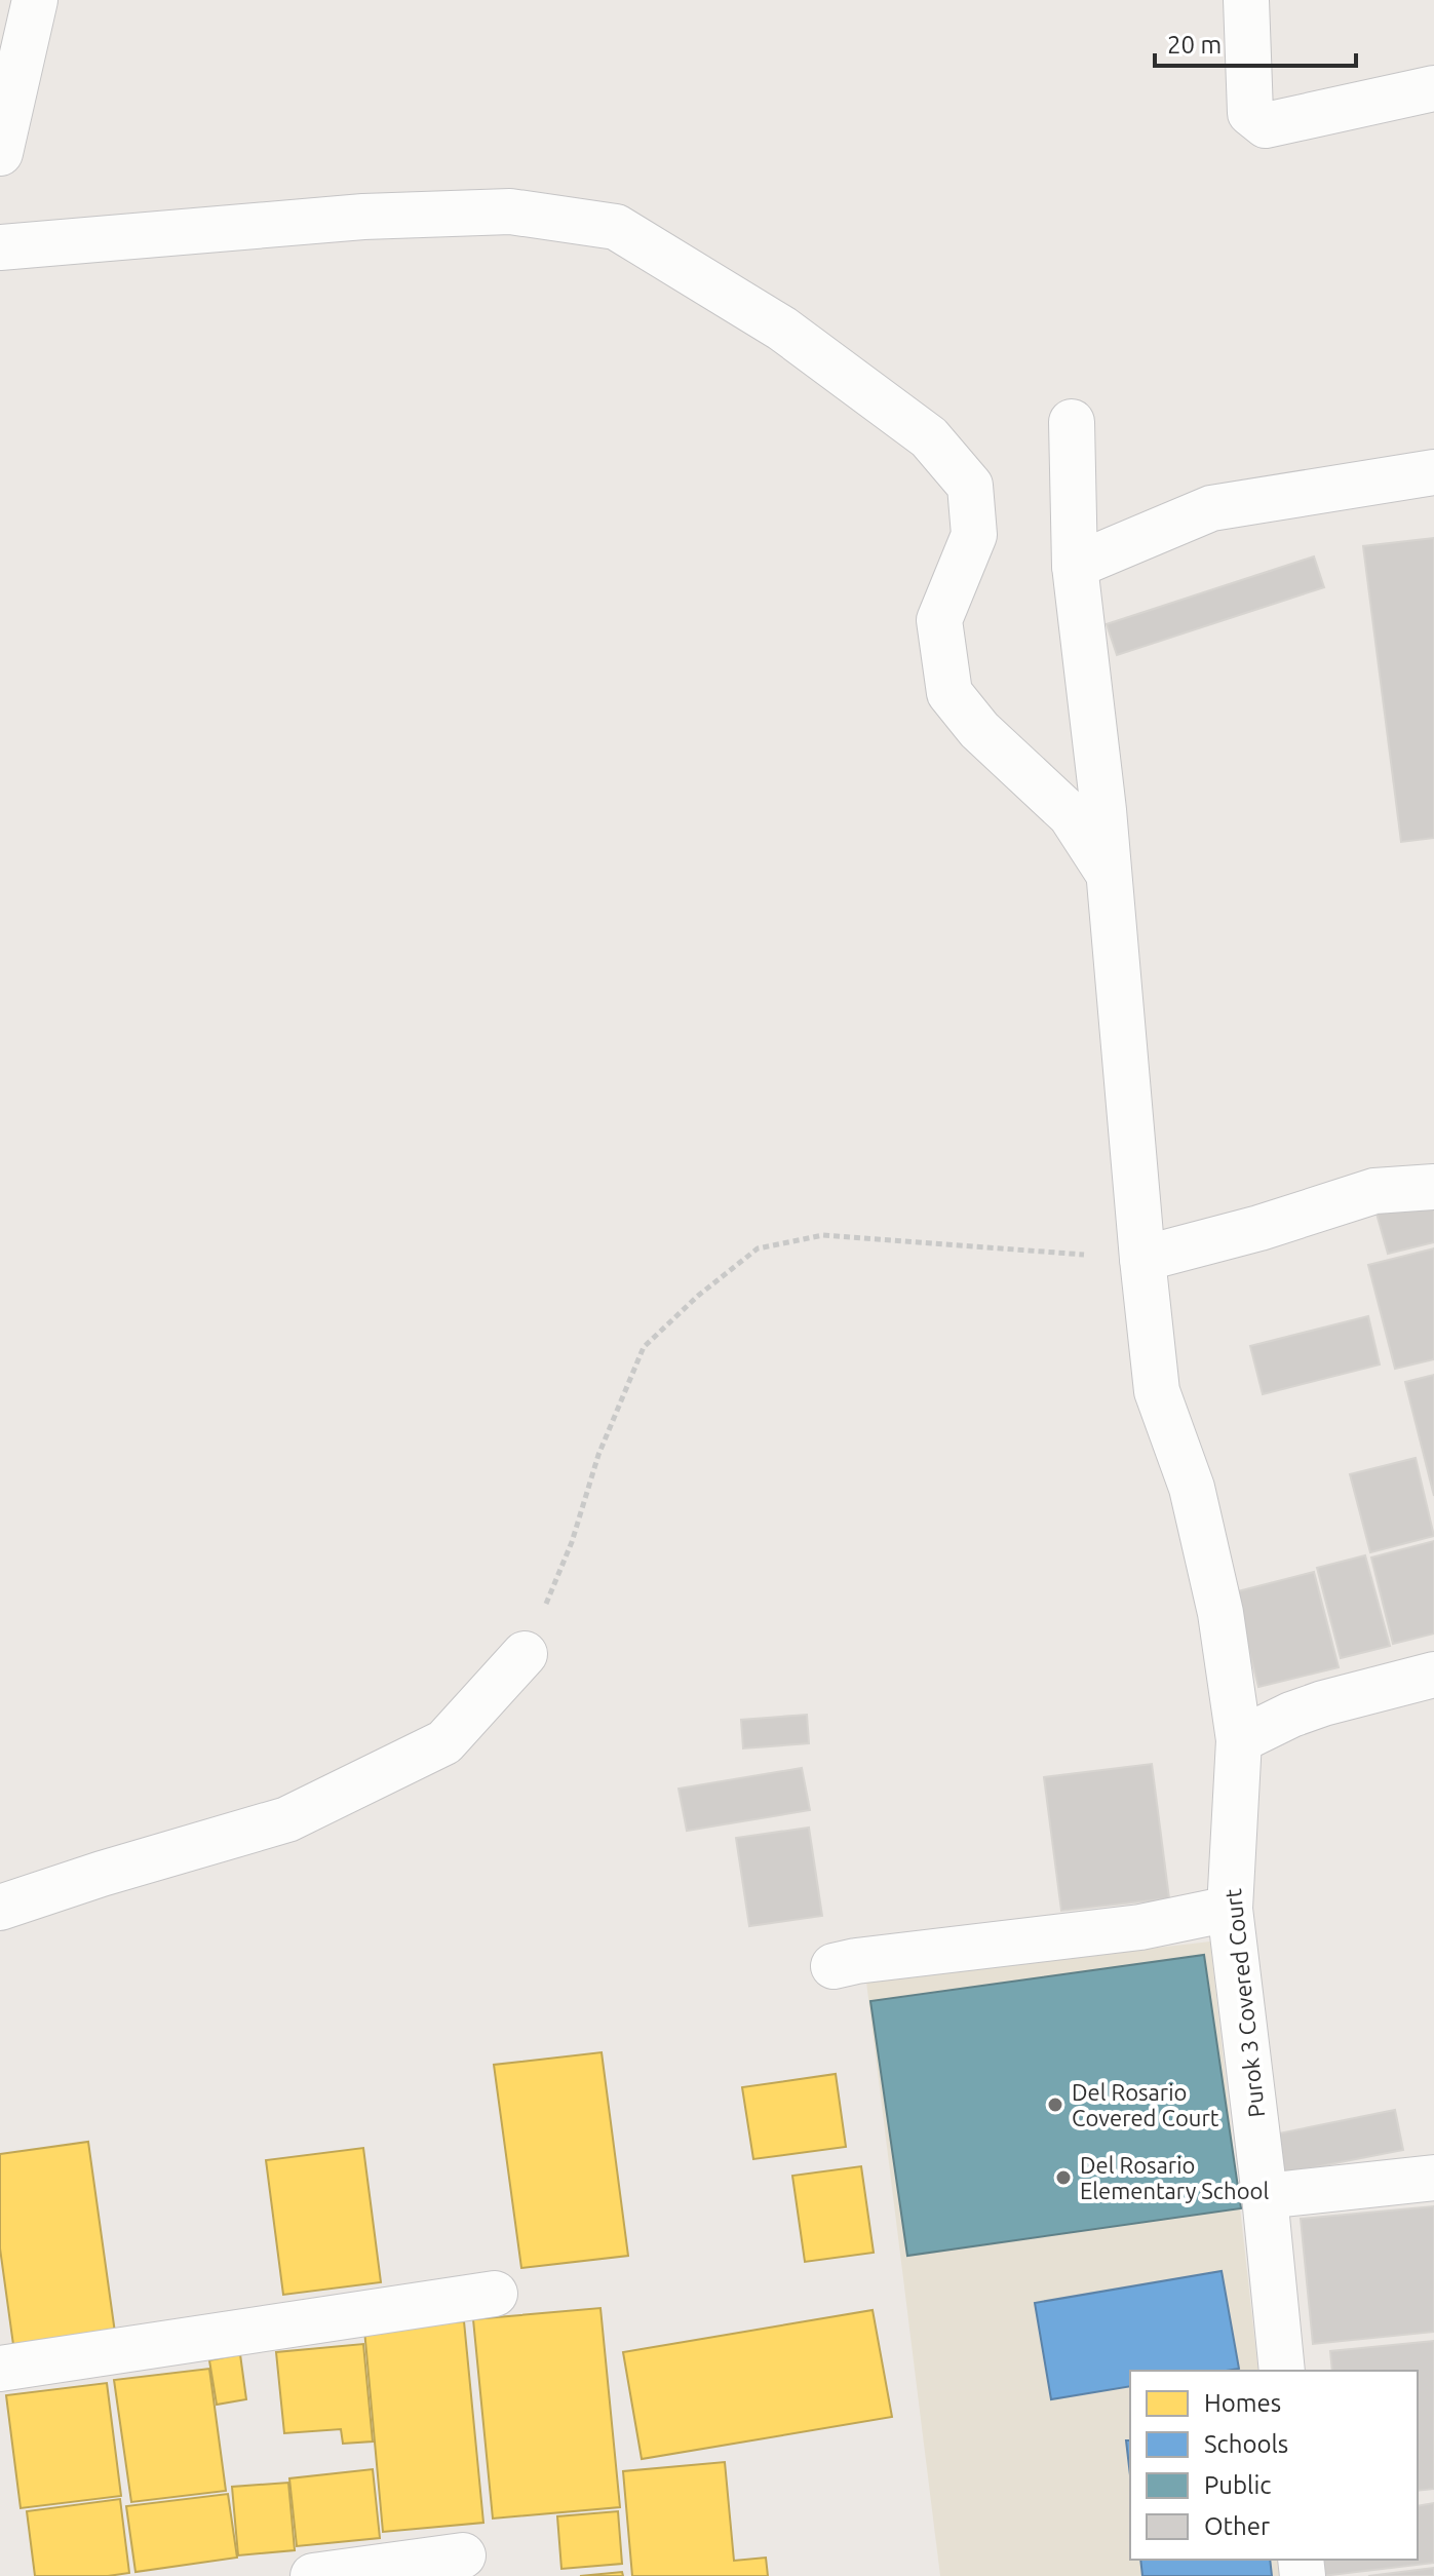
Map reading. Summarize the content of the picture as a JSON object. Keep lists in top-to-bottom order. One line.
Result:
{"streets":{"street":["Purok 3 Covered Court"]},"places":["Del Rosario Covered Court","Del Rosario Elementary School"],"legend":["Homes","Schools","Public","Other"],"scale_bar":"20 m"}
